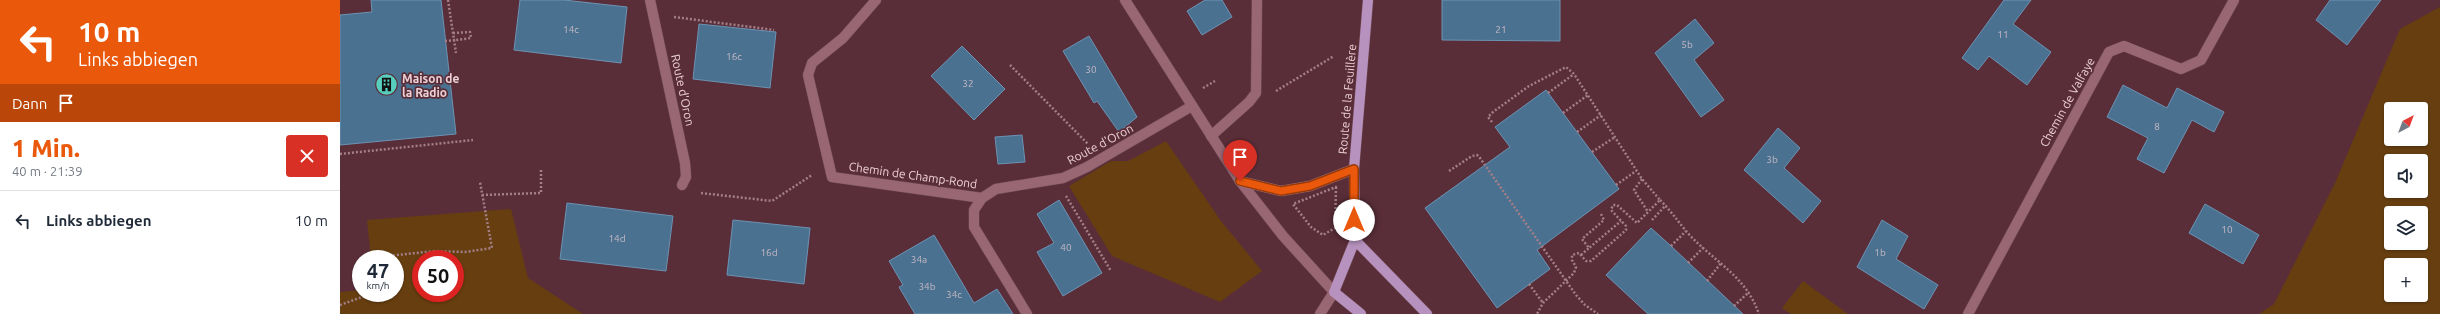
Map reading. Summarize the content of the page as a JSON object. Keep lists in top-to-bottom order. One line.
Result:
{"streets":{"main road":["Route de la Feuillère"],"street":["Route d'Oron","Chemin de Valfaye","Chemin de Champ-Rond"]},"crossings":[["Route d'Oron","Chemin de Champ-Rond"]],"places":{"building":["Maison de la Radio"]},"house_numbers":["14c","21","11","5b","16c","30","32","8","3b","10","14d","40","16d","1b","34a","34b","34c"],"north":"top right","page":{"turn":["10 m","Links abbiegen"],"then":"Dann","map_buttons":"+","heading":["1 Min.","40 m · 21:39"],"list":[{"name":"Links abbiegen","value":"10 m"}],"speed":"47 km/h","limit":"50"}}
